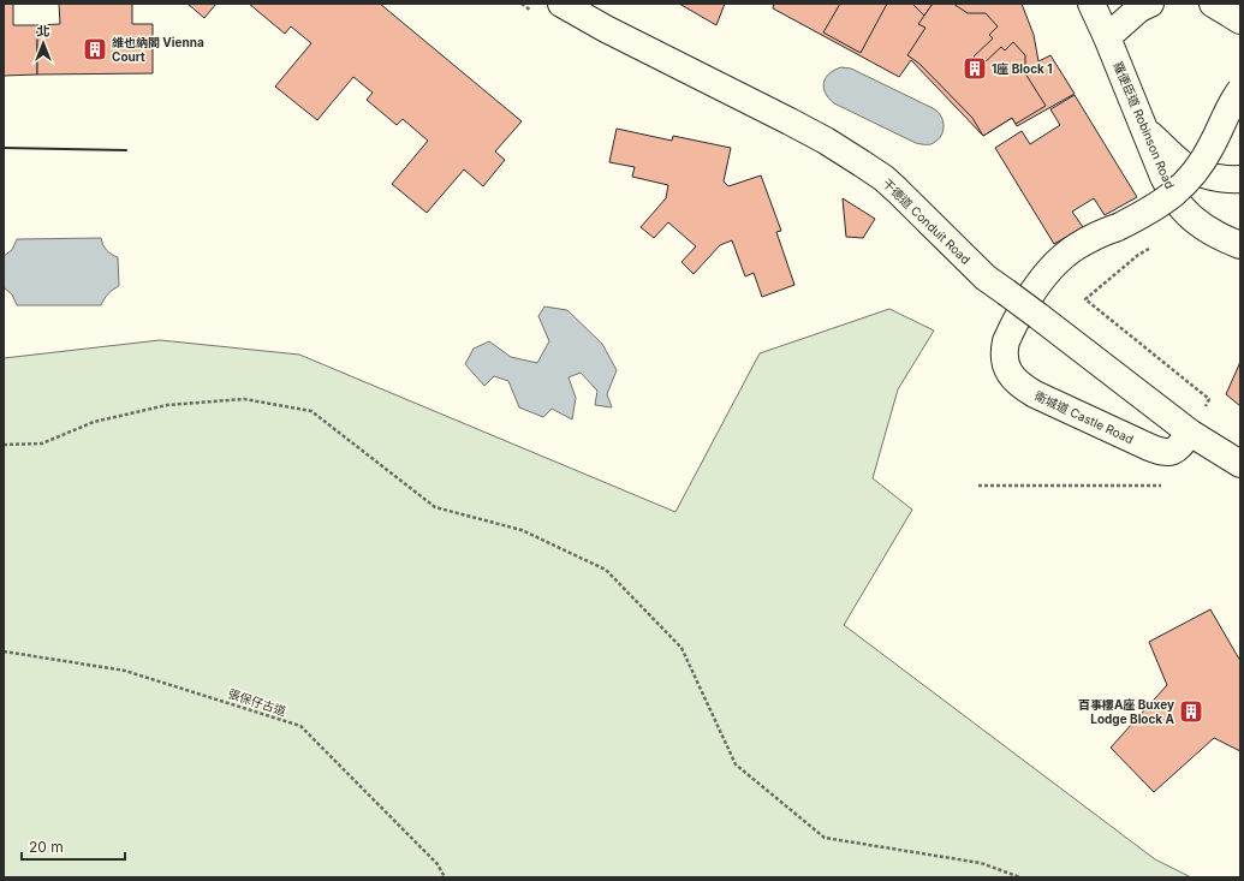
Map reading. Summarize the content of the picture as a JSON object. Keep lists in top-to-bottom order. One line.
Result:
{"streets":{"street":["羅便臣道 Robinson Road","干德道 Conduit Road","衛城道 Castle Road"],"path":["張保仔古道"]},"crossings":[["干德道 Conduit Road","衛城道 Castle Road"]],"places":{"building":["維也納閣 Vienna Court","1座 Block 1","百事樓A座 Buxey Lodge Block A"]},"scale_bar":"20 m","north":"top"}
